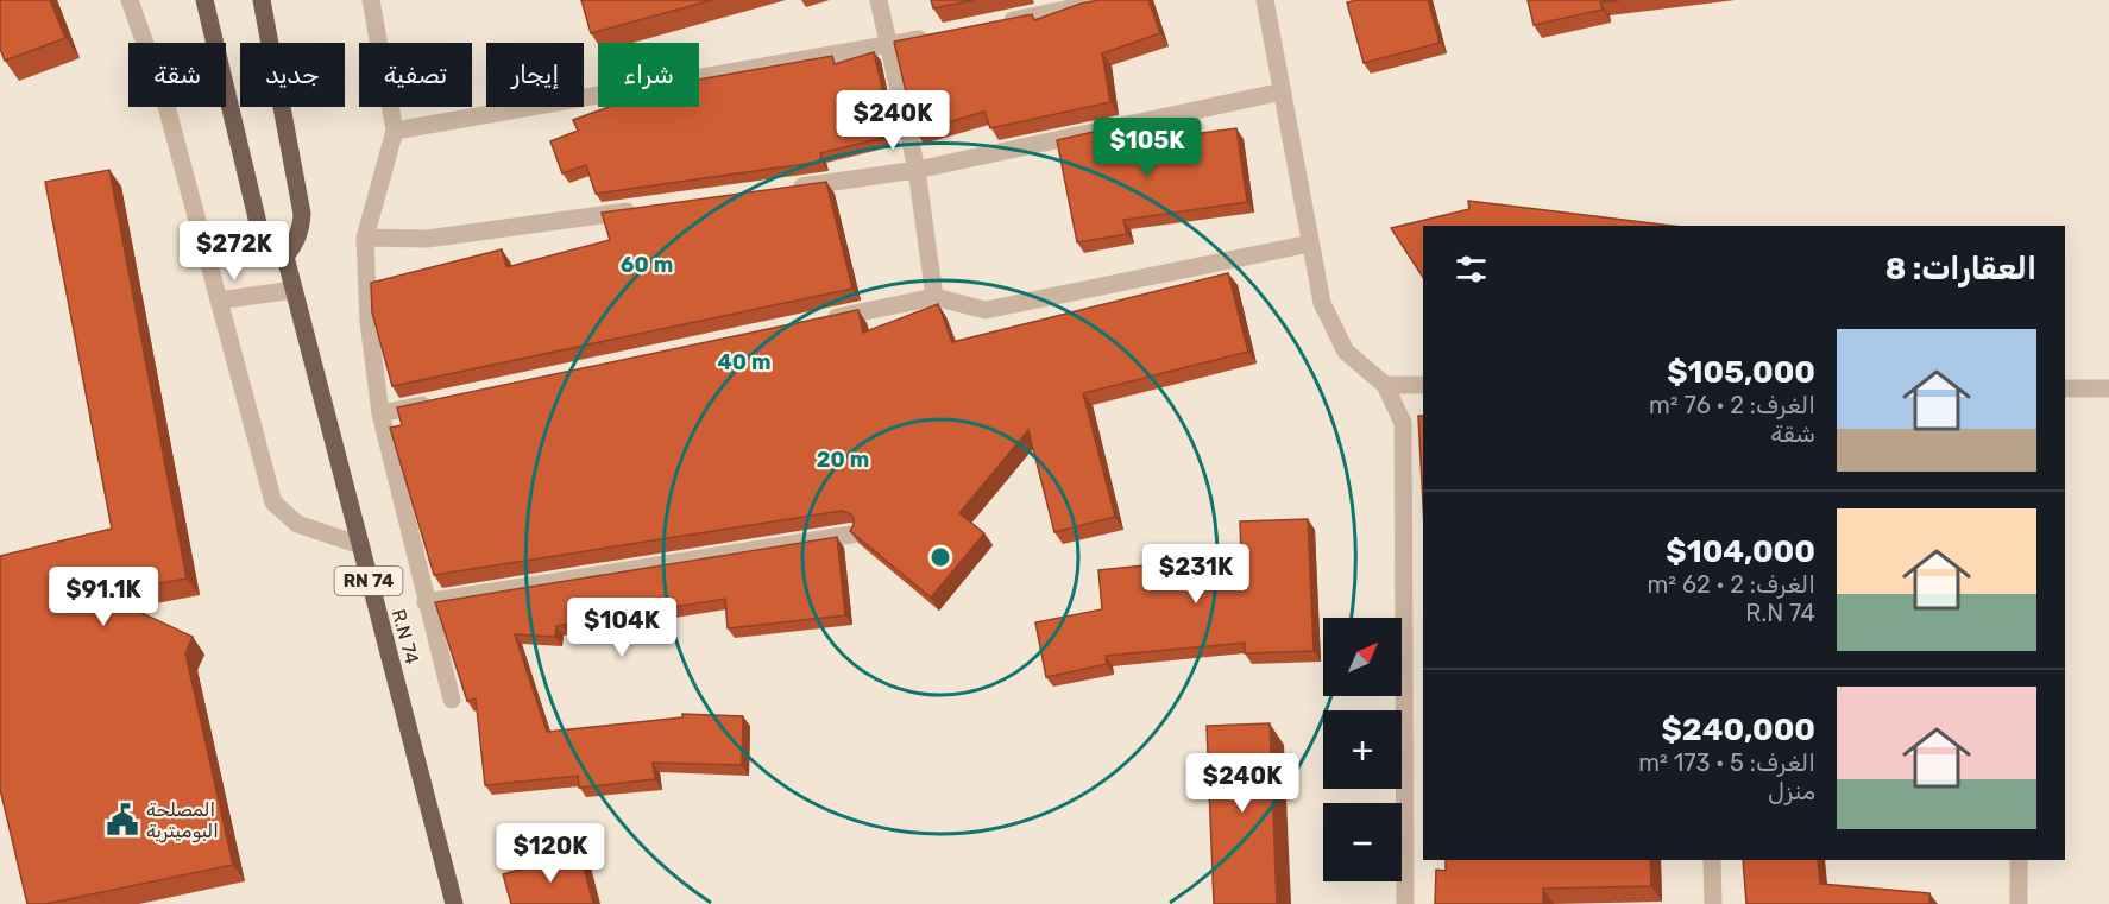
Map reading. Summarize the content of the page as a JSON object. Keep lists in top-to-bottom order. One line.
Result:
{"streets":{"main road":["RN 74","R.N 74"]},"places":{"public building":["المصلحة البوميترية"]},"north":"top right","page":{"chip":["شراء","إيجار","تصفية","جديد","شقة"],"price":["$240K","$105K","$272K","$231K","$91.1K","$104K","$240K","$120K"],"heading":"العقارات: 8","list":[{"name":"$105,000","note":"الغرف: 2 · 76 m² · شقة"},{"name":"$104,000","note":"الغرف: 2 · 62 m² · R.N 74"},{"name":"$240,000","note":"الغرف: 5 · 173 m² · منزل"}],"map_buttons":["+","−"]},"rings":["60 m","40 m","20 m"]}
